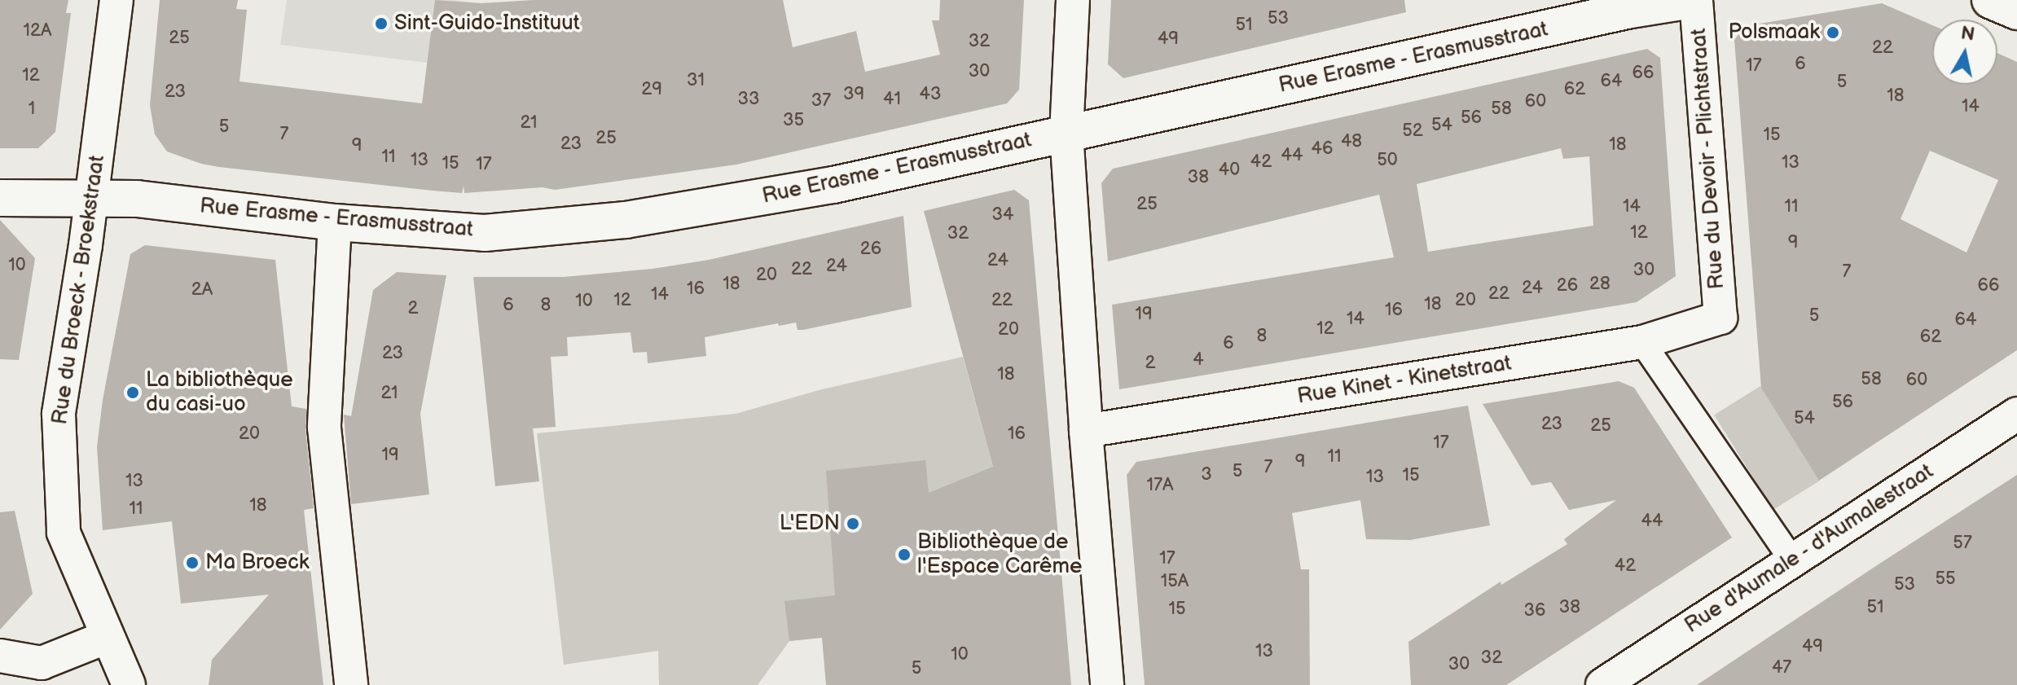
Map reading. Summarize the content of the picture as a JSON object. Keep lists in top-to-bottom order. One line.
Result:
{"streets":{"street":["Rue Erasme - Erasmusstraat","Rue du Devoir - Plichtstraat","Rue du Broeck - Broekstraat","Rue Kinet - Kinetstraat","Rue d'Aumale - d'Aumalestraat"]},"crossings":[["Rue Erasme - Erasmusstraat","Rue du Devoir - Plichtstraat"],["Rue Erasme - Erasmusstraat","Rue du Broeck - Broekstraat"],["Rue du Devoir - Plichtstraat","Rue Kinet - Kinetstraat"]],"places":["Sint-Guido-Instituut","Polsmaak","La bibliothèque du casi-uo","L'EDN","Bibliothèque de l'Espace Carême","Ma Broeck"],"house_numbers":["53","51","12A","25","49","32","22","6","17","30","66","12","31","64","5","29","62","23","39","43","18","33","41","37","60","14","1","58","56","35","21","54","5","52","7","15","25","48","23","18","9","46","44","11","13","50","42","13","15","17","40","38","25","14","11","34","12","32","9","26","24","10","24","22","30","7","20","18","28","26","66","24","16","2A","22","14","12","22","20","10","18","6","8","2","16","19","5","14","64","12","20","8","62","6","23","4","2","18","58","60","21","56","54","23","25","20","16","17","19","11","9","7","5","3","15","13","13","17A","18","11","44","57","17","42","55","15A","53","38","51","15","36","49","13","10","32","30","47","5"],"north":"top"}
